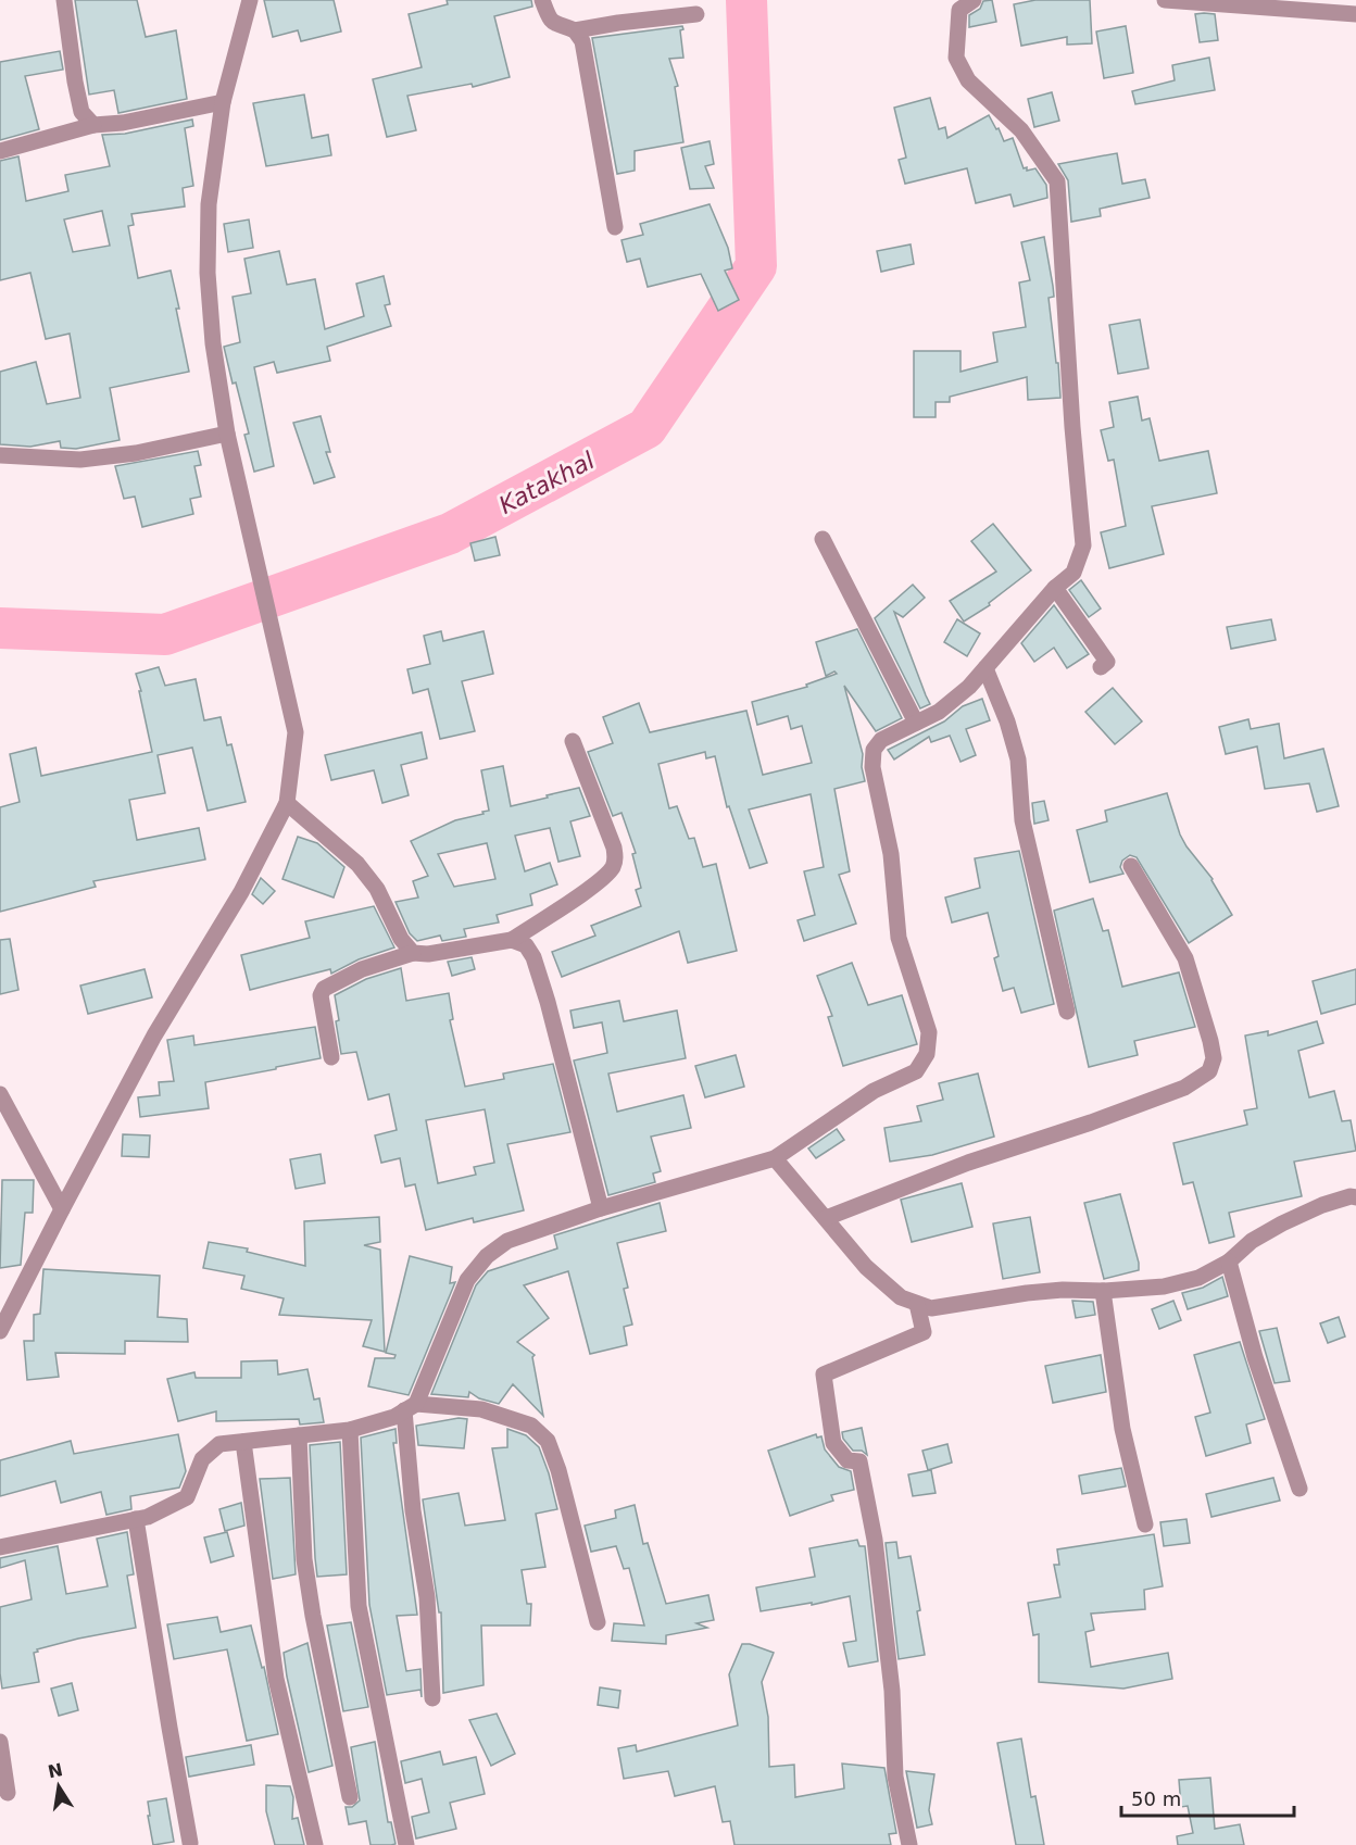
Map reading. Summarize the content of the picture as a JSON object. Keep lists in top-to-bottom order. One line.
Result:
{"water":["Katakhal"],"scale_bar":"50 m","north":"top"}
